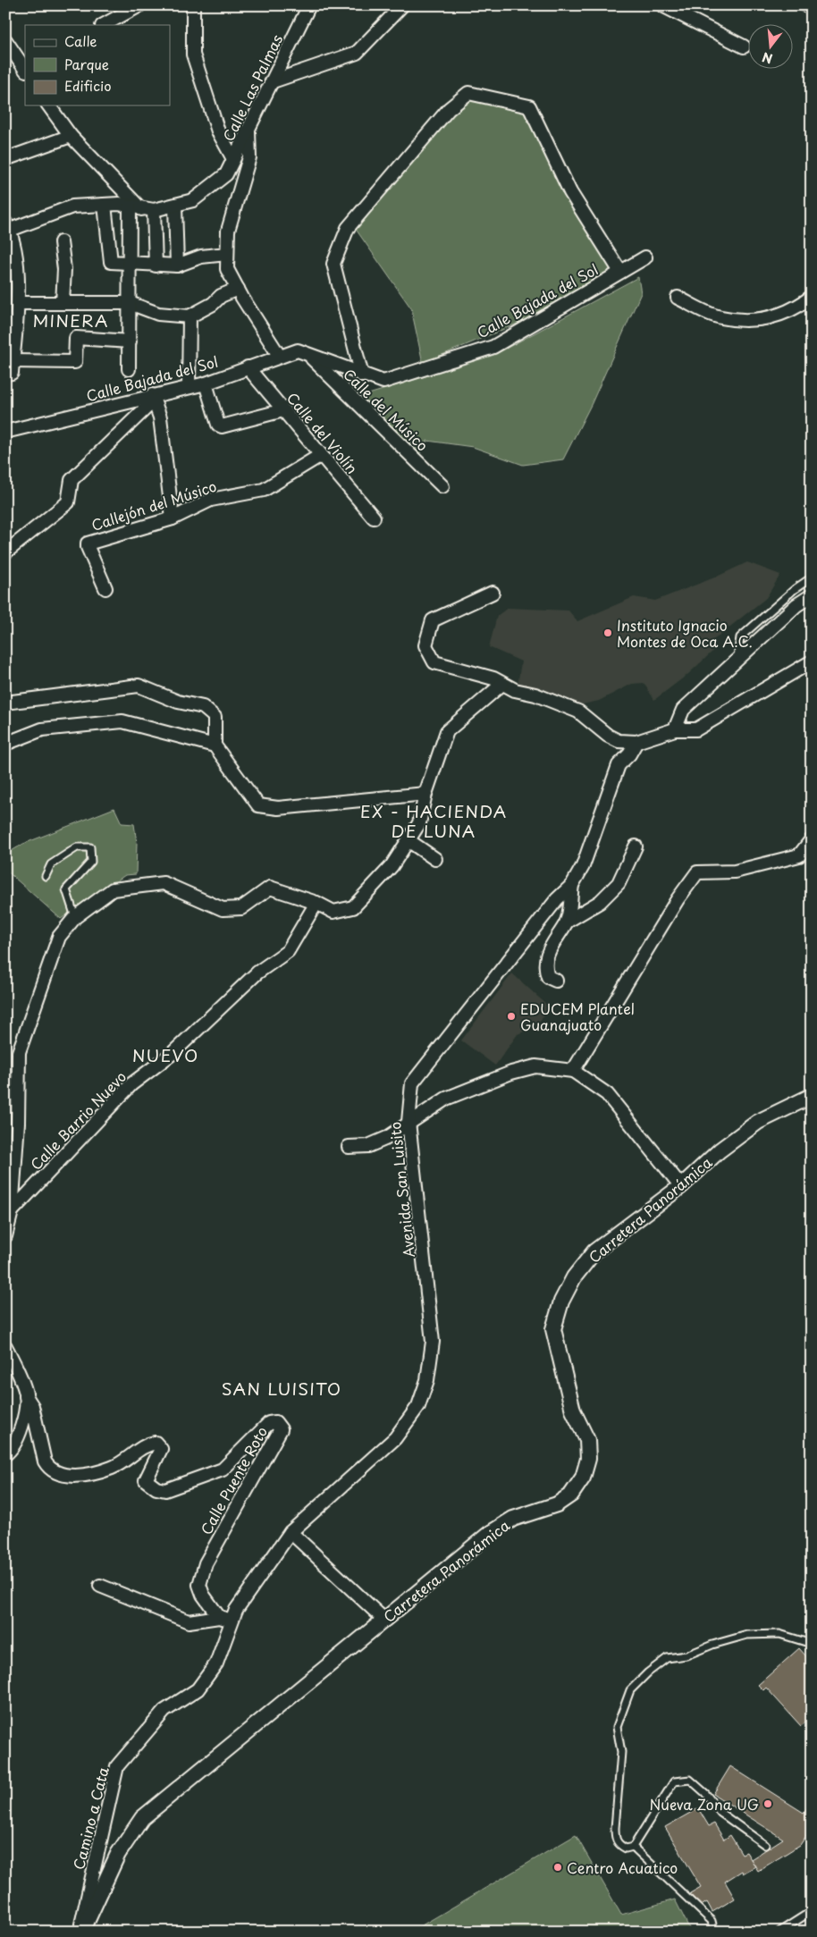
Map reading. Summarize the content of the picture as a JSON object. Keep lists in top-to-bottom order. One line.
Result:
{"streets":{"street":["Calle Las Palmas","Calle Bajada del Sol","Calle del Músico","Calle del Violín","Callejón del Músico","Calle Barrio Nuevo","Avenida San Luisito","Carretera Panorámica","Calle Puente Roto","Camino a Cata"]},"crossings":[["Calle Bajada del Sol","Calle del Músico"],["Calle Bajada del Sol","Calle del Violín"],["Calle del Violín","Callejón del Músico"],["Avenida San Luisito","Camino a Cata"],["Carretera Panorámica","Camino a Cata"]],"districts":["MINERA","EX - HACIENDA DE LUNA","NUEVO","SAN LUISITO"],"places":["Instituto Ignacio Montes de Oca A.C.","EDUCEM Plantel Guanajuato","Nueva Zona UG","Centro Acuatico"],"legend":["Calle","Parque","Edificio"],"north":"bottom"}
